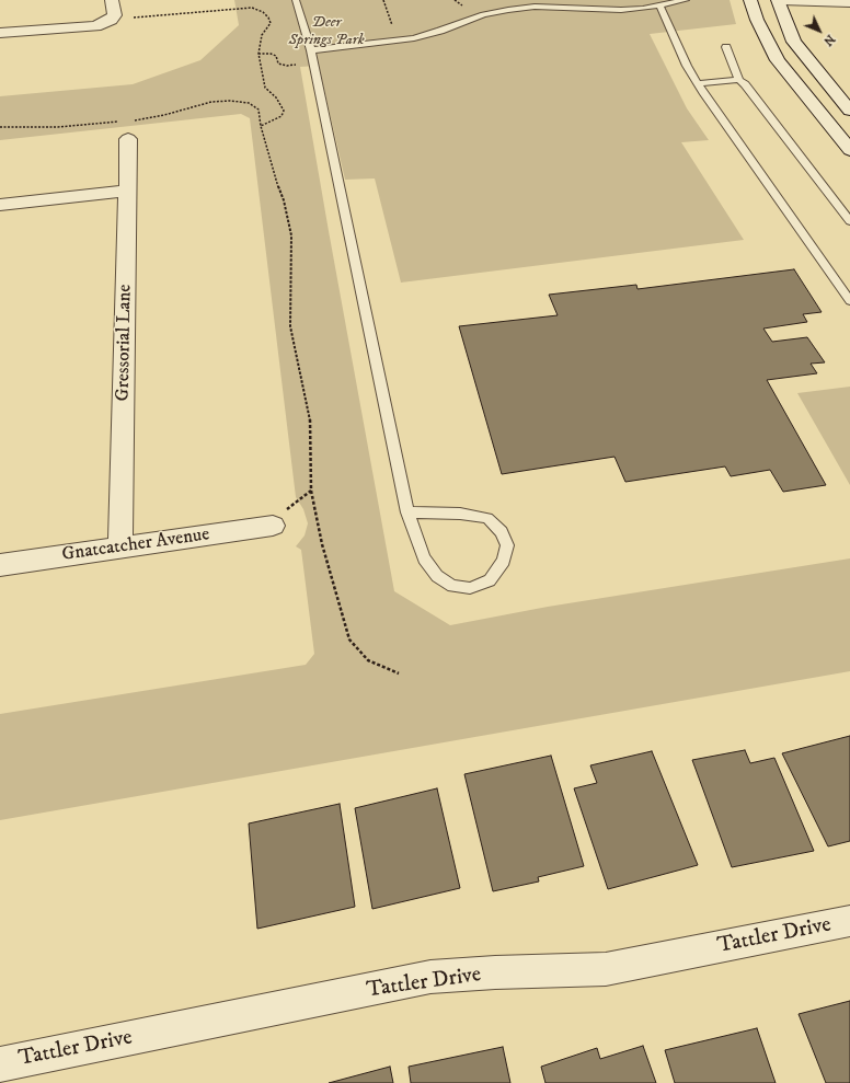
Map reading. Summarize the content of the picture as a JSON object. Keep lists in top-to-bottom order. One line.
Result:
{"streets":{"street":["Gressorial Lane","Gnatcatcher Avenue","Tattler Drive"]},"crossings":[["Gressorial Lane","Gnatcatcher Avenue"]],"parks":["Deer Springs Park"],"north":"bottom right"}
